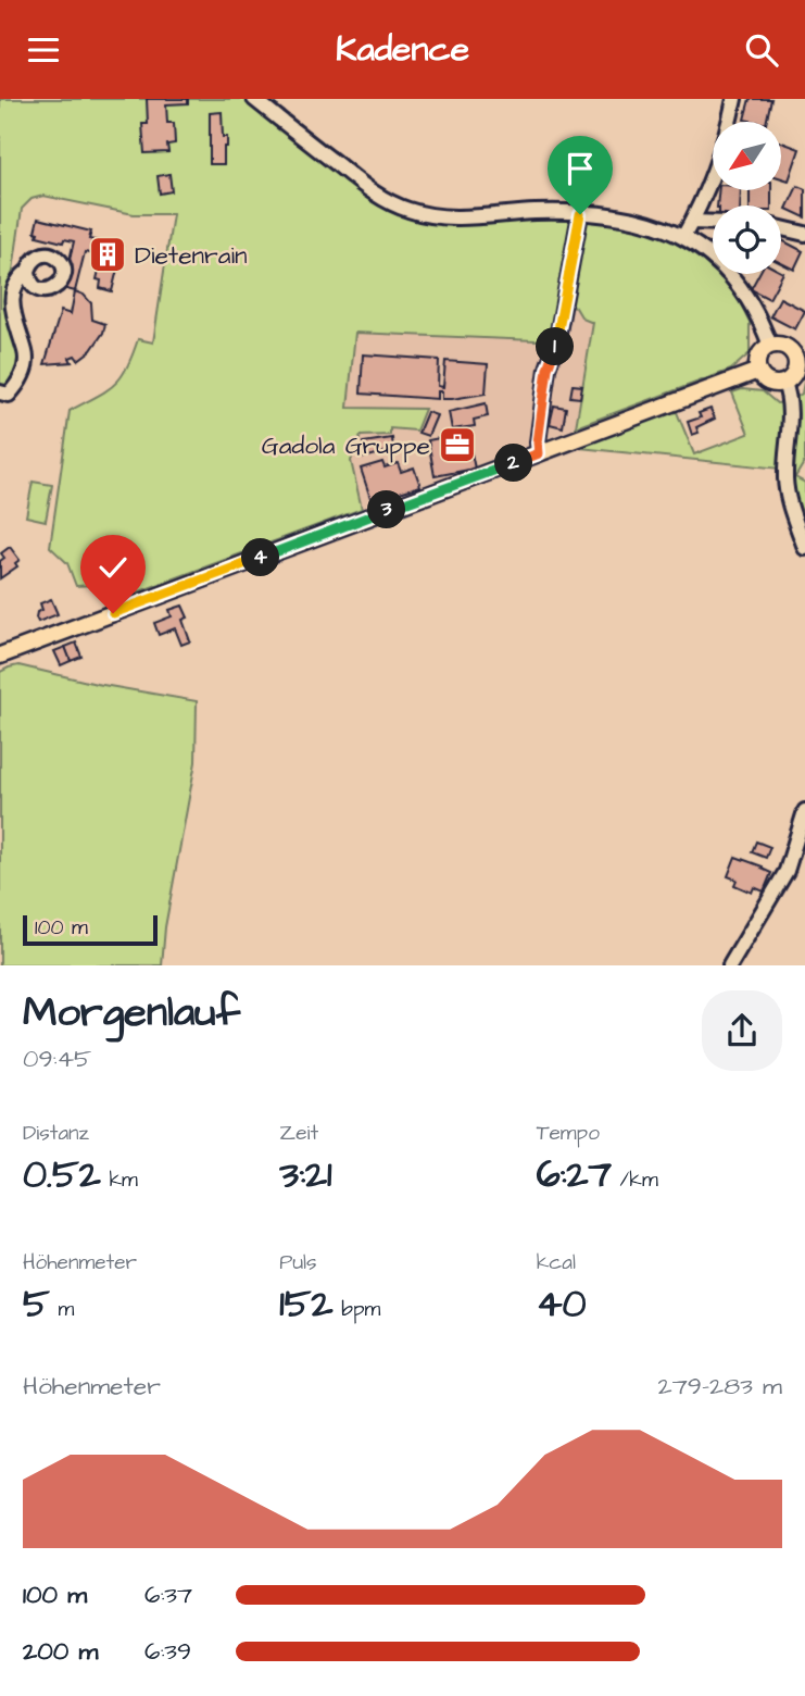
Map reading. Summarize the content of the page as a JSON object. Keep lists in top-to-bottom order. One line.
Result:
{"places":{"building":["Dietenrain"],"office":["Gadola Gruppe"]},"scale_bar":"100 m","north":"bottom left","page":{"header":"Kadence","pins":["1","2","3","4"],"scale":"100 m","heading":["Morgenlauf","09:45"],"stats":[["Distanz","0.52 km"],["Zeit","3:21"],["Tempo","6:27 /km"],["Höhenmeter","5 m"],["Puls","152 bpm"],["kcal","40"]],"chart":["Höhenmeter","279–283 m"],"list":[{"name":"100 m","note":"6:37"},{"name":"200 m","note":"6:39"}]}}
